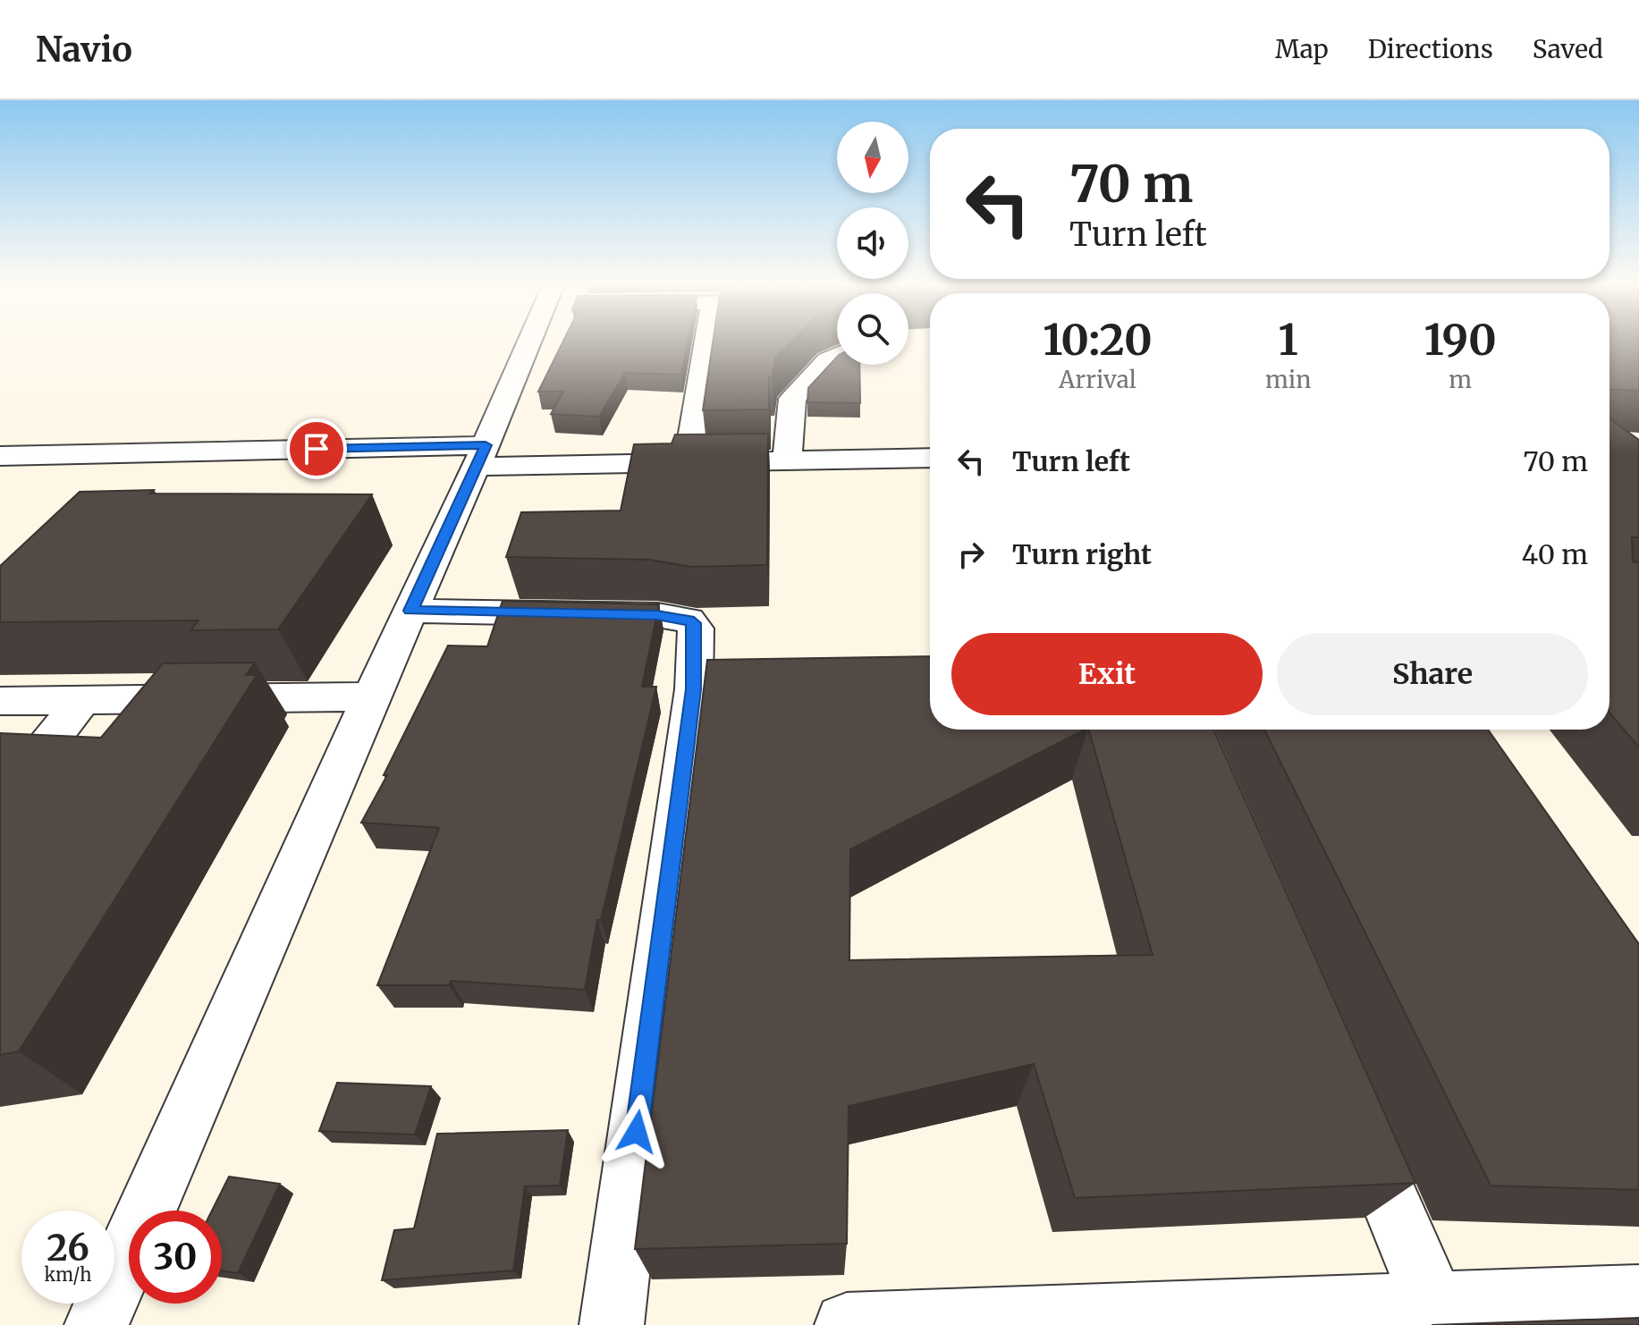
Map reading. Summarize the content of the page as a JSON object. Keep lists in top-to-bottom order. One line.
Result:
{"north":"bottom","page":{"header":"Navio","nav":["Map","Directions","Saved"],"turn":["70 m","Turn left"],"eta":["10:20","Arrival","1","min","190","m"],"list":[{"name":"Turn left","value":"70 m"},{"name":"Turn right","value":"40 m"}],"buttons":["Exit","Share"],"speed":"26 km/h","limit":"30"}}
